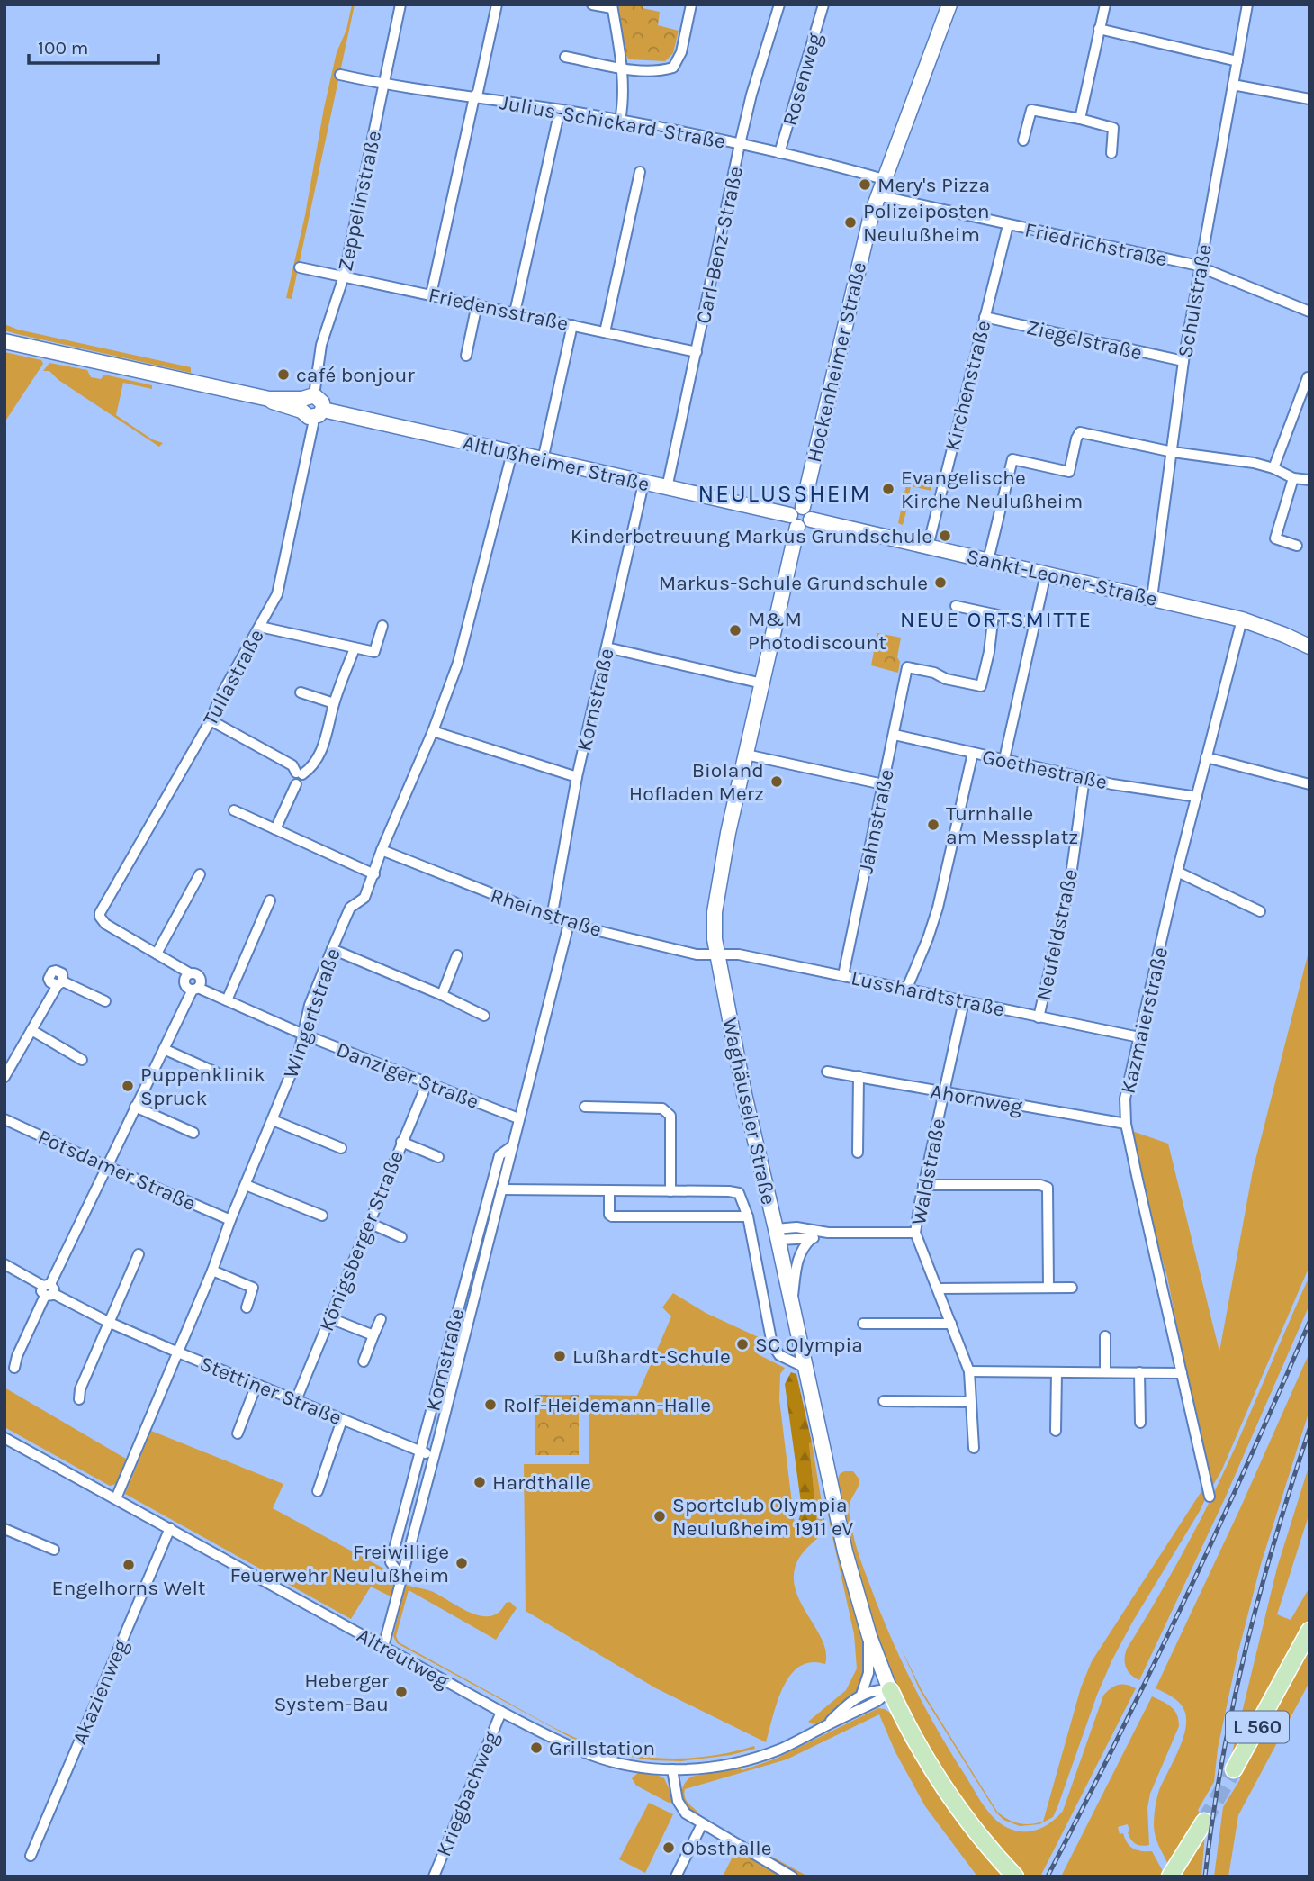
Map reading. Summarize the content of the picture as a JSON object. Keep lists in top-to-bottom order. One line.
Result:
{"streets":{"main road":["L 560"],"street":["Rosenweg","Julius-Schickard-Straße","Zeppelinstraße","Friedrichstraße","Carl-Benz-Straße","Schulstraße","Friedensstraße","Ziegelstraße","Hockenheimer Straße","Kirchenstraße","Altlußheimer Straße","Sankt-Leoner-Straße","Tullastraße","Kornstraße","Goethestraße","Jahnstraße","Rheinstraße","Neufeldstraße","Lusshardtstraße","Wingertstraße","Kazmaierstraße","Danziger Straße","Ahornweg","Waghäuseler Straße","Potsdamer Straße","Waldstraße","Königsberger Straße","Stettiner Straße","Altreutweg","Akazienweg","Kriegbachweg"]},"crossings":[["Rosenweg","Julius-Schickard-Straße"],["Julius-Schickard-Straße","Zeppelinstraße"],["Julius-Schickard-Straße","Carl-Benz-Straße"],["Julius-Schickard-Straße","Hockenheimer Straße"],["Zeppelinstraße","Friedensstraße"],["Zeppelinstraße","Altlußheimer Straße"],["Zeppelinstraße","Tullastraße"],["Friedrichstraße","Schulstraße"],["Friedrichstraße","Hockenheimer Straße"],["Friedrichstraße","Kirchenstraße"],["Carl-Benz-Straße","Friedensstraße"],["Carl-Benz-Straße","Altlußheimer Straße"],["Schulstraße","Ziegelstraße"],["Schulstraße","Sankt-Leoner-Straße"],["Ziegelstraße","Kirchenstraße"],["Hockenheimer Straße","Altlußheimer Straße"],["Hockenheimer Straße","Sankt-Leoner-Straße"],["Hockenheimer Straße","Waghäuseler Straße"],["Kirchenstraße","Sankt-Leoner-Straße"],["Altlußheimer Straße","Sankt-Leoner-Straße"],["Altlußheimer Straße","Tullastraße"],["Altlußheimer Straße","Kornstraße"],["Altlußheimer Straße","Wingertstraße"],["Altlußheimer Straße","Waghäuseler Straße"],["Sankt-Leoner-Straße","Kazmaierstraße"],["Sankt-Leoner-Straße","Waghäuseler Straße"],["Kornstraße","Rheinstraße"],["Kornstraße","Danziger Straße"],["Kornstraße","Stettiner Straße"],["Kornstraße","Altreutweg"],["Goethestraße","Jahnstraße"],["Goethestraße","Neufeldstraße"],["Goethestraße","Kazmaierstraße"],["Jahnstraße","Lusshardtstraße"],["Rheinstraße","Lusshardtstraße"],["Rheinstraße","Wingertstraße"],["Rheinstraße","Waghäuseler Straße"],["Neufeldstraße","Lusshardtstraße"],["Lusshardtstraße","Kazmaierstraße"],["Lusshardtstraße","Waghäuseler Straße"],["Lusshardtstraße","Waldstraße"],["Wingertstraße","Danziger Straße"],["Wingertstraße","Potsdamer Straße"],["Wingertstraße","Stettiner Straße"],["Wingertstraße","Altreutweg"],["Kazmaierstraße","Ahornweg"],["Danziger Straße","Königsberger Straße"],["Ahornweg","Waldstraße"],["Waghäuseler Straße","Altreutweg"],["Königsberger Straße","Stettiner Straße"],["Altreutweg","Akazienweg"],["Altreutweg","Kriegbachweg"]],"districts":["NEULUSSHEIM","NEUE ORTSMITTE"],"places":["Mery's Pizza","Polizeiposten Neulußheim","café bonjour","Evangelische Kirche Neulußheim","Kinderbetreuung Markus Grundschule","Markus-Schule Grundschule","M&M Photodiscount","Bioland Hofladen Merz","Turnhalle am Messplatz","Puppenklinik Spruck","SC Olympia","Lußhardt-Schule","Rolf-Heidemann-Halle","Hardthalle","Sportclub Olympia Neulußheim 1911 eV","Freiwillige Feuerwehr Neulußheim","Engelhorns Welt","Heberger System-Bau","Grillstation","Obsthalle"],"scale_bar":"100 m"}
